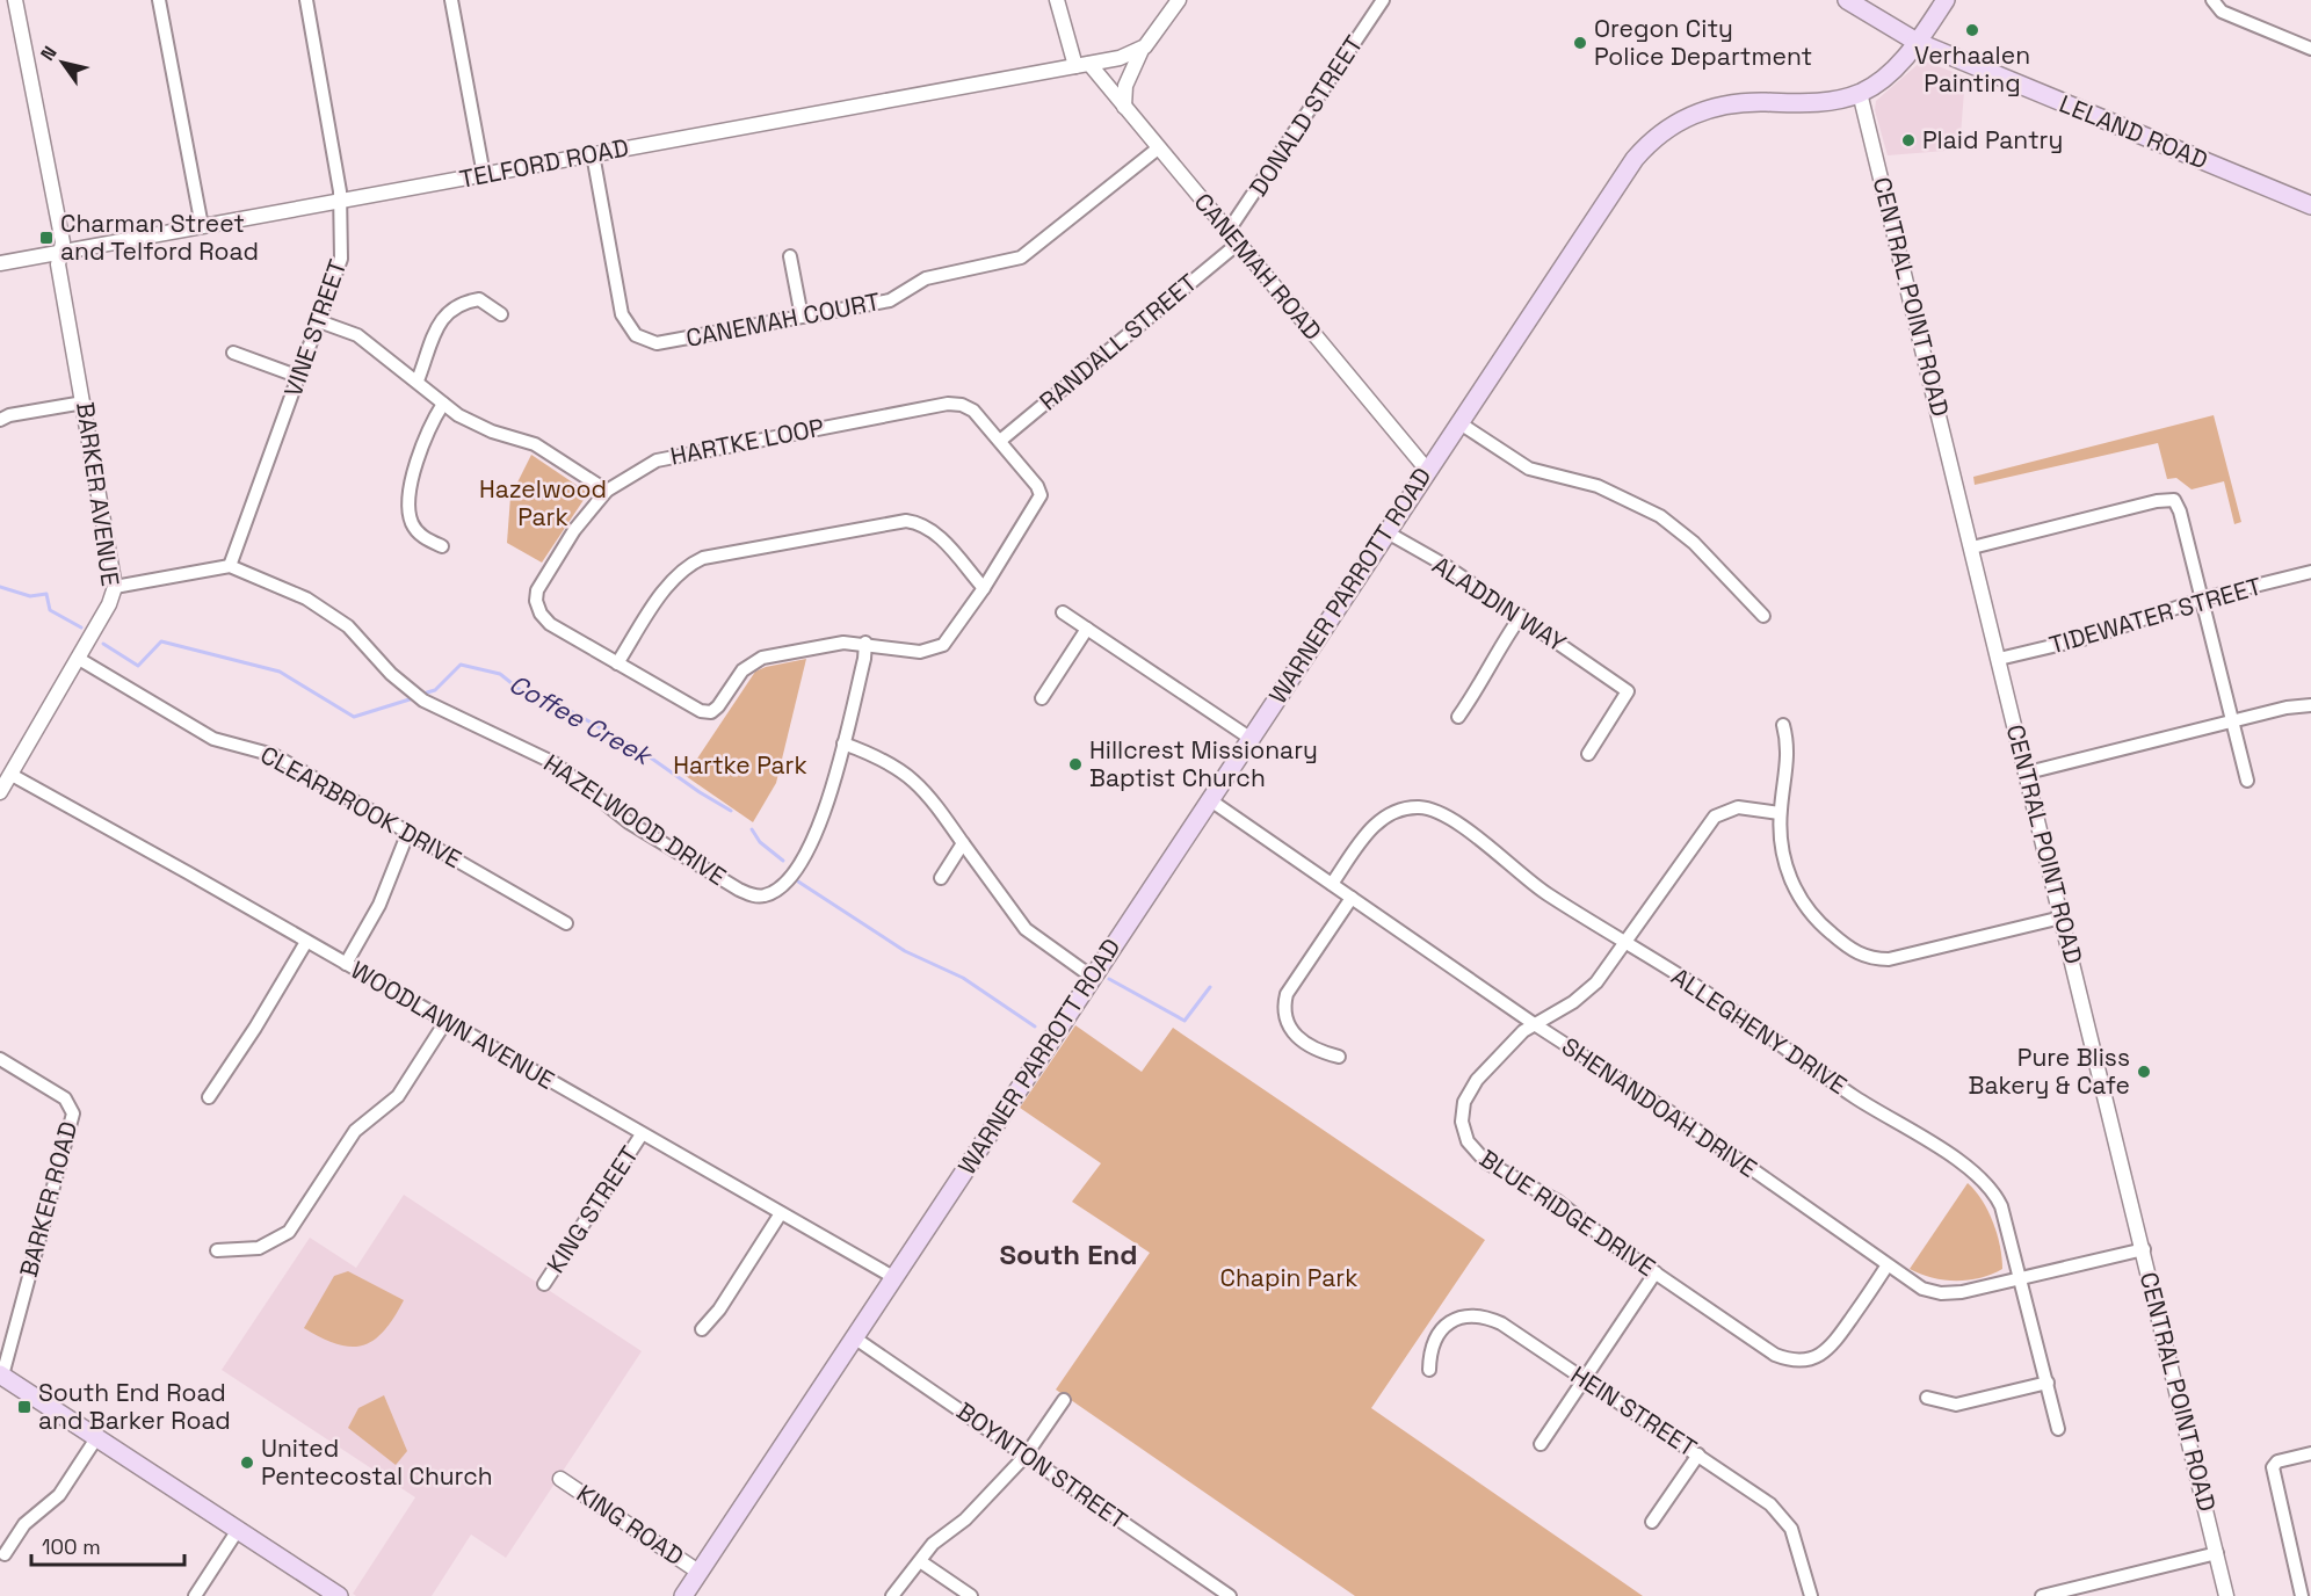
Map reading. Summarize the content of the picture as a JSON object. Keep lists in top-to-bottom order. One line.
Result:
{"streets":{"main road":["LELAND ROAD","WARNER PARROTT ROAD"],"street":["DONALD STREET","TELFORD ROAD","CANEMAH ROAD","CENTRAL POINT ROAD","CANEMAH COURT","VINE STREET","RANDALL STREET","HARTKE LOOP","BARKER AVENUE","ALADDIN WAY","TIDEWATER STREET","CLEARBROOK DRIVE","HAZELWOOD DRIVE","WOODLAWN AVENUE","ALLEGHENY DRIVE","SHENANDOAH DRIVE","BARKER ROAD","KING STREET","BLUE RIDGE DRIVE","HEIN STREET","BOYNTON STREET","KING ROAD"]},"crossings":[["DONALD STREET","CANEMAH ROAD"],["LELAND ROAD","WARNER PARROTT ROAD"],["TELFORD ROAD","CANEMAH ROAD"],["TELFORD ROAD","CANEMAH COURT"],["TELFORD ROAD","VINE STREET"],["TELFORD ROAD","BARKER AVENUE"],["CANEMAH ROAD","CANEMAH COURT"],["CANEMAH ROAD","RANDALL STREET"],["CANEMAH ROAD","WARNER PARROTT ROAD"],["CENTRAL POINT ROAD","WARNER PARROTT ROAD"],["CENTRAL POINT ROAD","TIDEWATER STREET"],["CENTRAL POINT ROAD","SHENANDOAH DRIVE"],["VINE STREET","HAZELWOOD DRIVE"],["RANDALL STREET","HARTKE LOOP"],["HARTKE LOOP","HAZELWOOD DRIVE"],["BARKER AVENUE","CLEARBROOK DRIVE"],["BARKER AVENUE","WOODLAWN AVENUE"],["WARNER PARROTT ROAD","ALADDIN WAY"],["WARNER PARROTT ROAD","WOODLAWN AVENUE"],["WARNER PARROTT ROAD","SHENANDOAH DRIVE"],["WARNER PARROTT ROAD","BOYNTON STREET"],["WARNER PARROTT ROAD","KING ROAD"],["WOODLAWN AVENUE","KING STREET"],["ALLEGHENY DRIVE","SHENANDOAH DRIVE"],["ALLEGHENY DRIVE","BLUE RIDGE DRIVE"],["SHENANDOAH DRIVE","BLUE RIDGE DRIVE"]],"districts":["South End"],"water":["Coffee Creek"],"parks":["Hazelwood Park","Hartke Park","Chapin Park"],"places":{"other":["Verhaalen Painting","Oregon City Police Department","Plaid Pantry","Hillcrest Missionary Baptist Church","Pure Bliss Bakery & Cafe","United Pentecostal Church"],"transit":["Charman Street and Telford Road","South End Road and Barker Road"]},"scale_bar":"100 m","north":"top left"}
